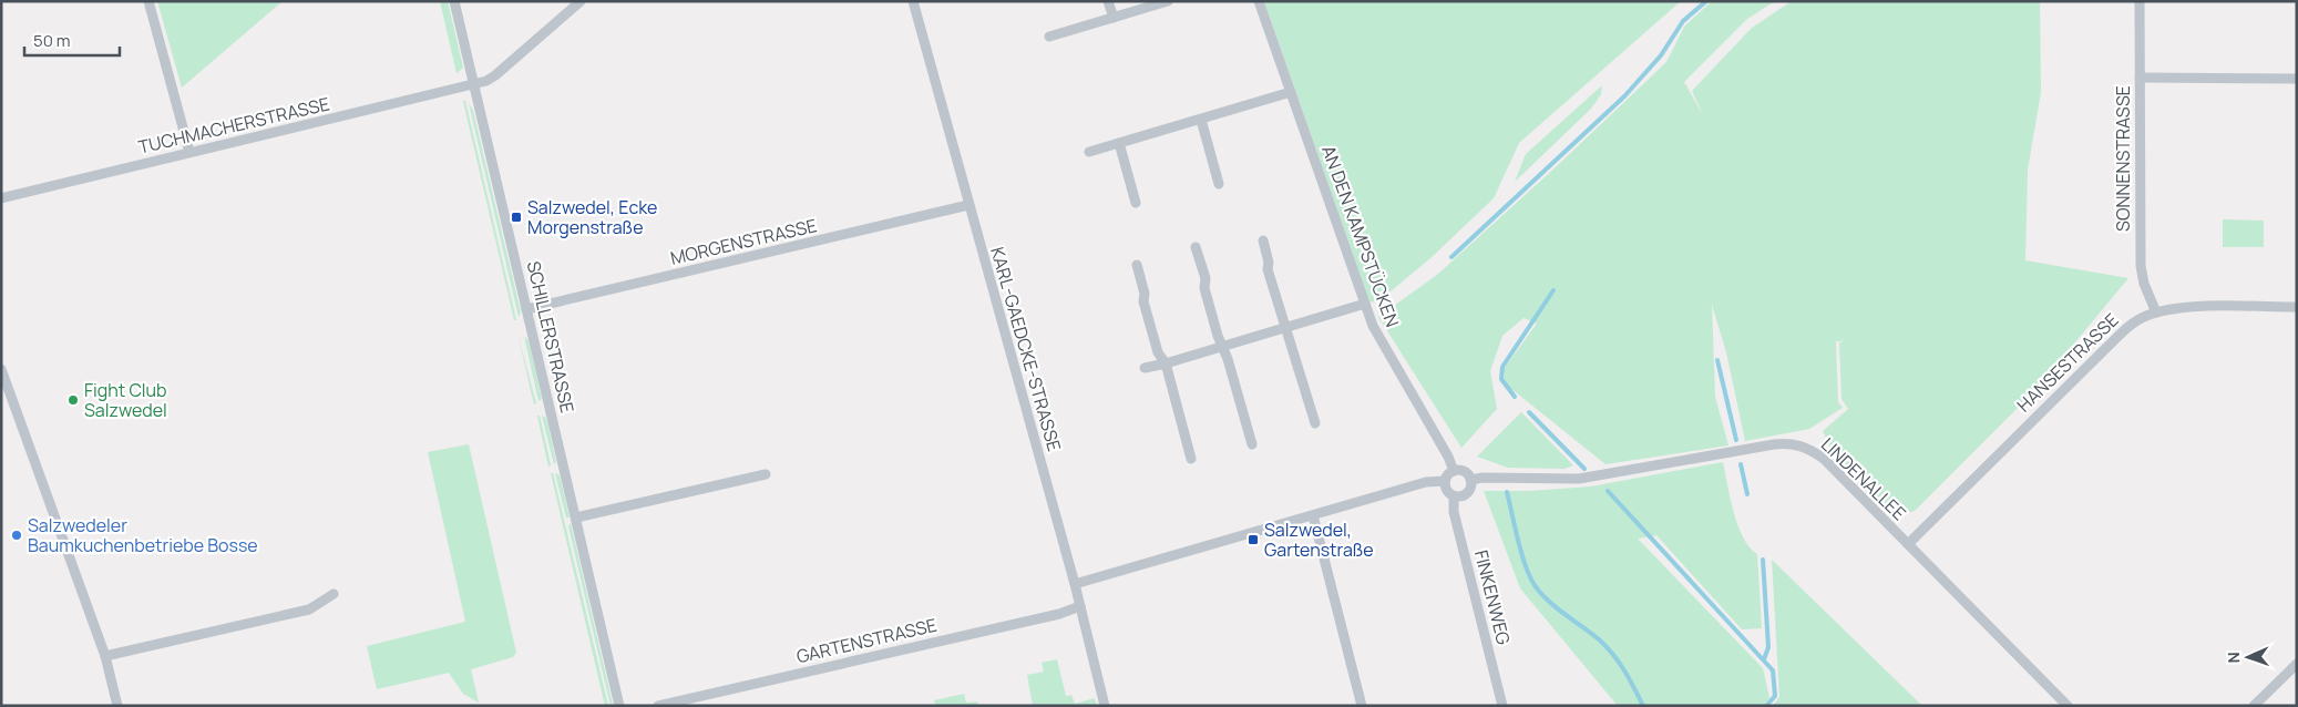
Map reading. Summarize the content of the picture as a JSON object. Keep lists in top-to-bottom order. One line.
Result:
{"streets":{"street":["TUCHMACHERSTRASSE","SONNENSTRASSE","AN DEN KAMPSTÜCKEN","MORGENSTRASSE","SCHILLERSTRASSE","KARL-GAEDCKE-STRASSE","HANSESTRASSE","LINDENALLEE","FINKENWEG","GARTENSTRASSE"]},"crossings":[["TUCHMACHERSTRASSE","SCHILLERSTRASSE"],["SONNENSTRASSE","HANSESTRASSE"],["AN DEN KAMPSTÜCKEN","LINDENALLEE"],["AN DEN KAMPSTÜCKEN","FINKENWEG"],["MORGENSTRASSE","SCHILLERSTRASSE"],["MORGENSTRASSE","KARL-GAEDCKE-STRASSE"],["KARL-GAEDCKE-STRASSE","GARTENSTRASSE"],["HANSESTRASSE","LINDENALLEE"],["LINDENALLEE","FINKENWEG"]],"places":{"transit":["Salzwedel, Ecke Morgenstraße","Salzwedel, Gartenstraße"],"other":["Fight Club Salzwedel","Salzwedeler Baumkuchenbetriebe Bosse"]},"scale_bar":"50 m","north":"left"}
